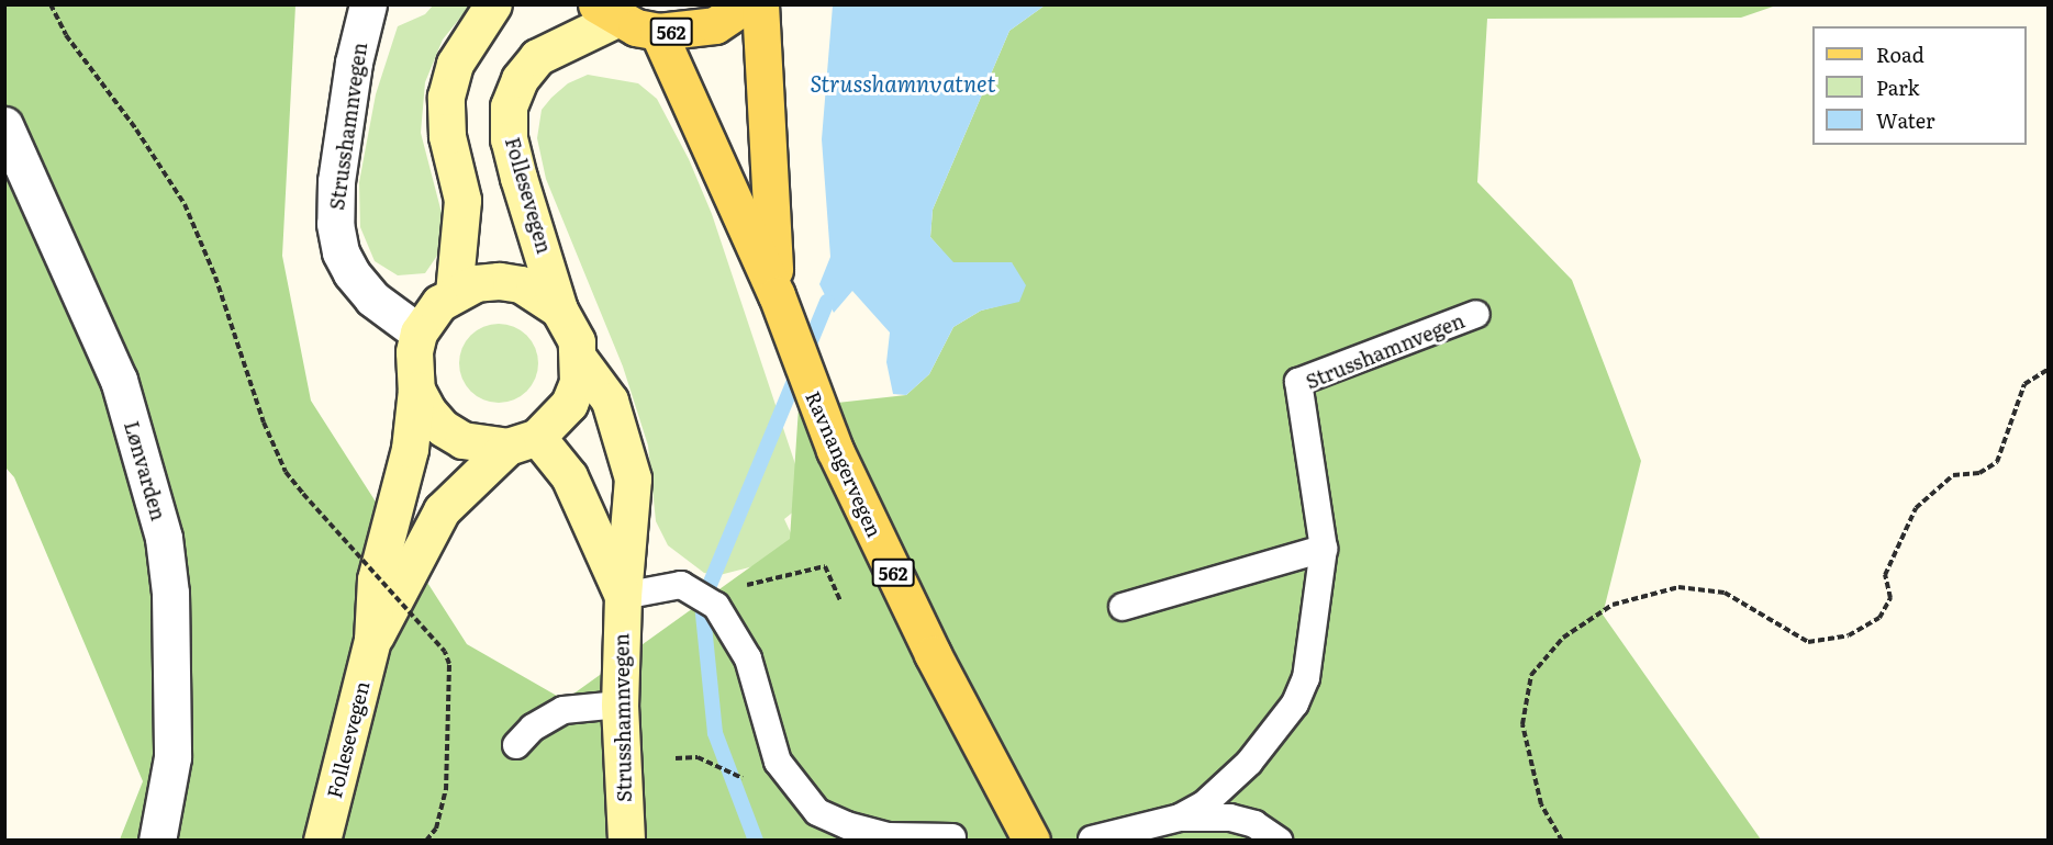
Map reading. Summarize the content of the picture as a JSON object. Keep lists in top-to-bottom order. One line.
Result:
{"streets":{"main road":["562","Strusshamnvegen","Follesevegen","Ravnangervegen"],"street":["Lønvarden"]},"crossings":[["562","Follesevegen"],["562","Ravnangervegen"],["Strusshamnvegen","Follesevegen"]],"water":["Strusshamnvatnet"],"legend":["Road","Park","Water"]}
